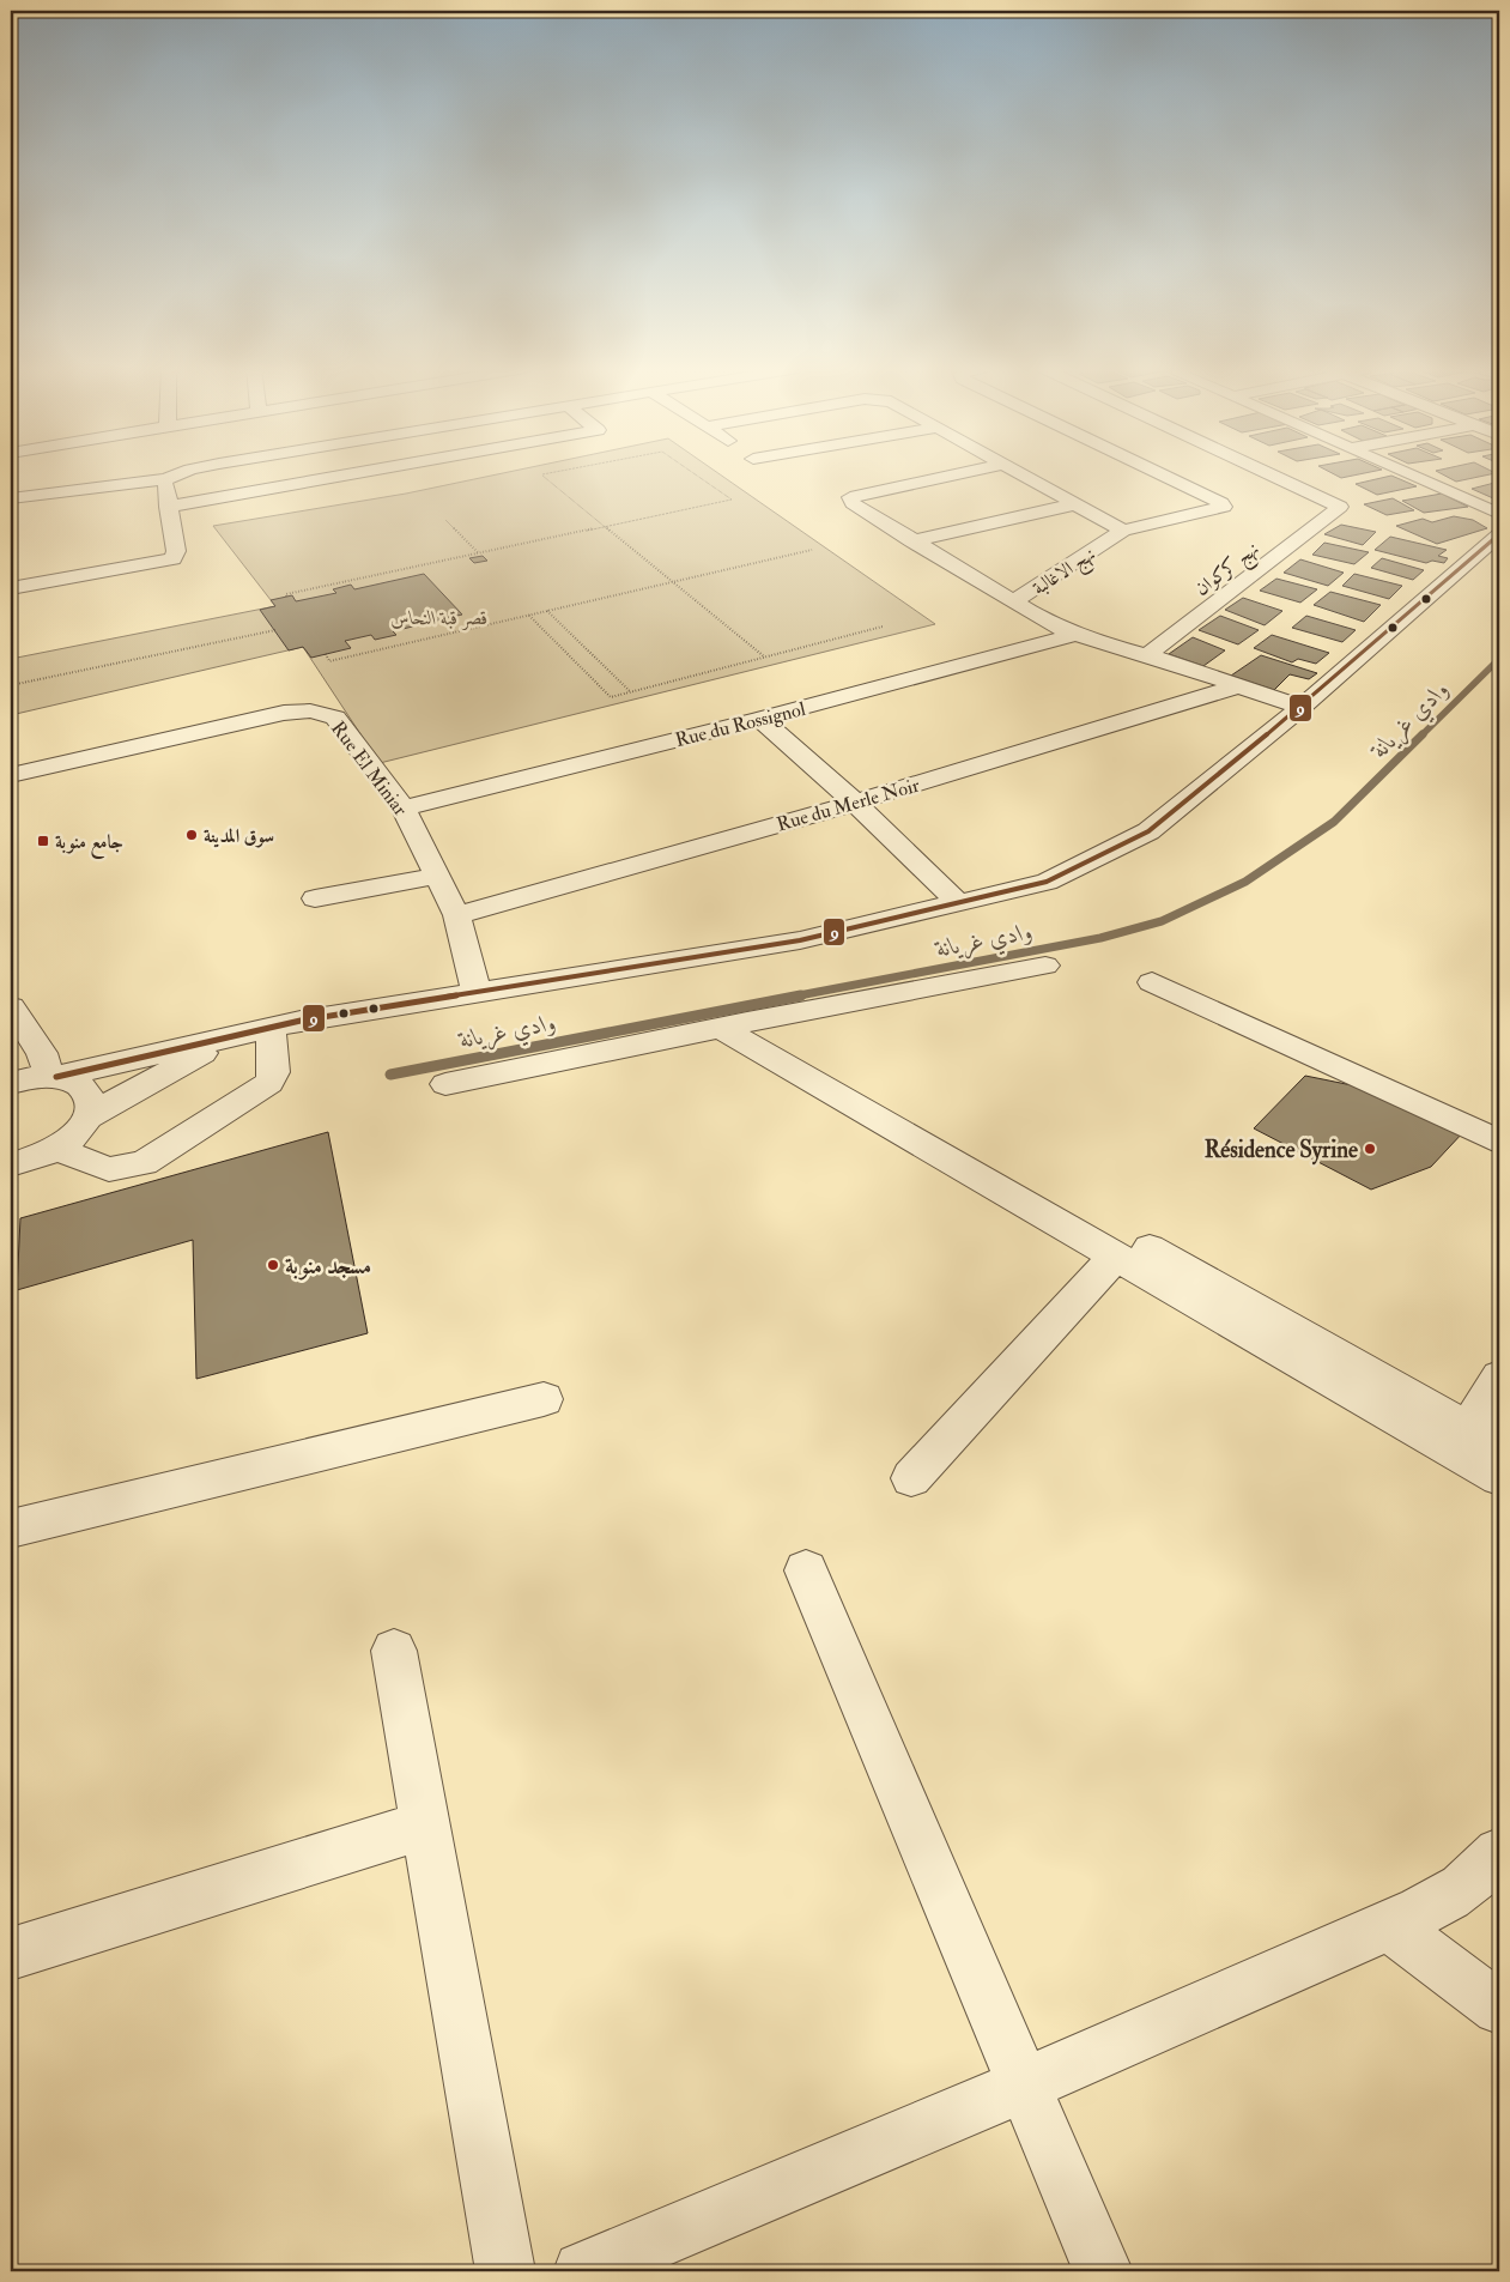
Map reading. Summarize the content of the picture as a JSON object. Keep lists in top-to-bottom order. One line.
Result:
{"streets":{"street":["نهج كركوان","نهج الاغالبة","Rue du Rossignol","Rue El Miniar","Rue du Merle Noir"]},"crossings":[["نهج كركوان","Rue du Rossignol"],["نهج الاغالبة","Rue du Rossignol"],["Rue du Rossignol","Rue El Miniar"],["Rue du Rossignol","Rue du Merle Noir"],["Rue El Miniar","Rue du Merle Noir"]],"water":["وادي غريانة"],"parks":["قصر قبة النحاس"],"places":{"other":["سوق المدينة","Résidence Syrine","مسجد منوبة"],"transit":["جامع منوبة"]},"lines":["transit line 9"]}
